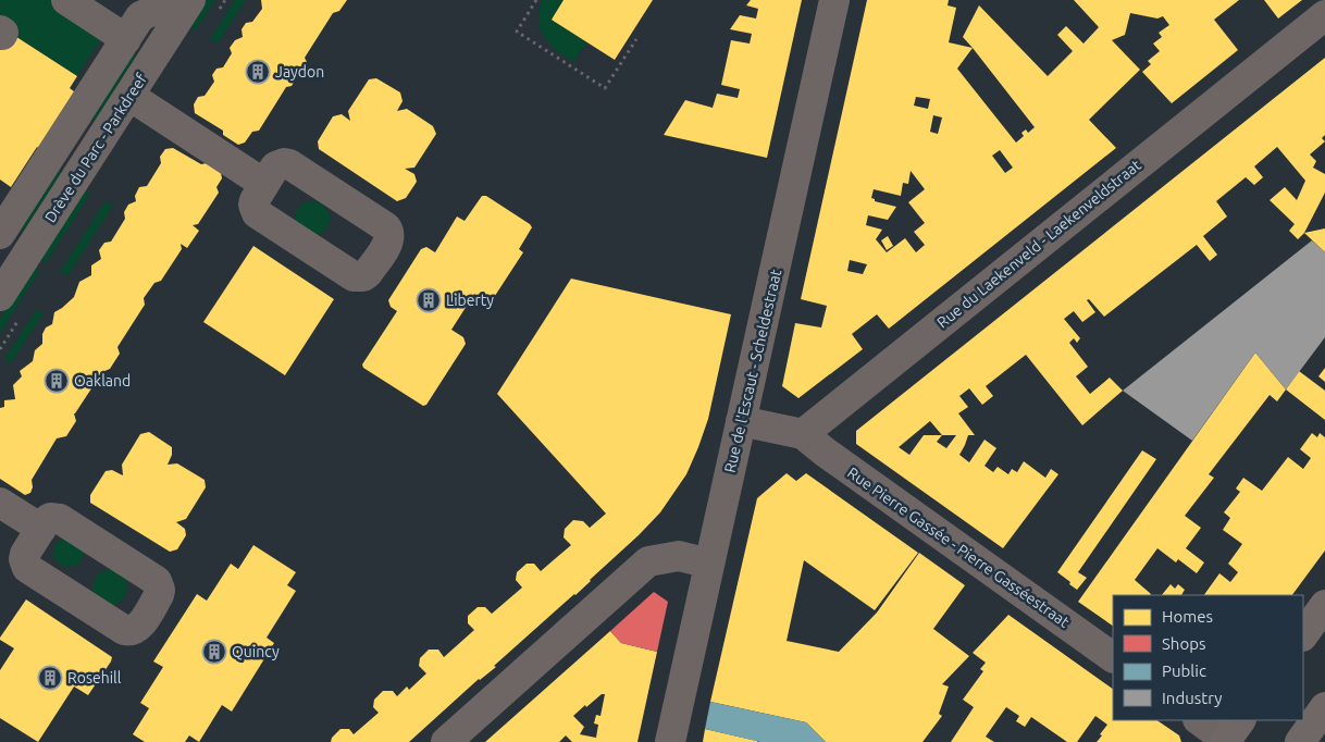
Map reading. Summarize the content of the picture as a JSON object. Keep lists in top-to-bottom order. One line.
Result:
{"streets":{"street":["Drève du Parc - Parkdreef","Rue du Laekenveld - Laekenveldstraat","Rue de l'Escaut - Scheldestraat","Rue Pierre Gassée - Pierre Gasséestraat"]},"crossings":[["Rue du Laekenveld - Laekenveldstraat","Rue Pierre Gassée - Pierre Gasséestraat"]],"places":{"building":["Jaydon","Liberty","Oakland","Quincy","Rosehill"]},"legend":["Homes","Shops","Public","Industry"]}
